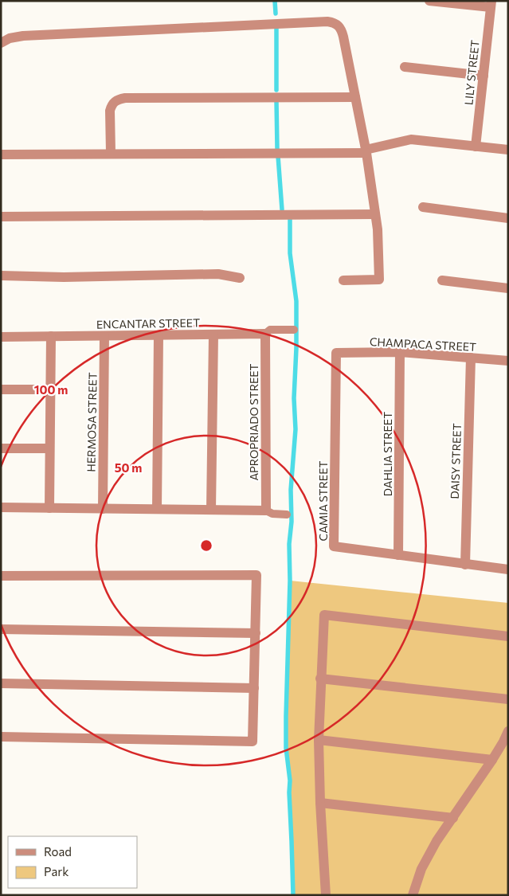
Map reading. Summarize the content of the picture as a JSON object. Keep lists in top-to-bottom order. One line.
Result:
{"streets":{"street":["LILY STREET","ENCANTAR STREET","CHAMPACA STREET","HERMOSA STREET","APROPRIADO STREET","DAHLIA STREET","DAISY STREET","CAMIA STREET"]},"crossings":[["ENCANTAR STREET","HERMOSA STREET"],["ENCANTAR STREET","APROPRIADO STREET"],["CHAMPACA STREET","DAHLIA STREET"],["CHAMPACA STREET","DAISY STREET"],["CHAMPACA STREET","CAMIA STREET"],["DAHLIA STREET","CAMIA STREET"],["DAISY STREET","CAMIA STREET"]],"legend":["Road","Park"],"rings":["100 m","50 m"]}
